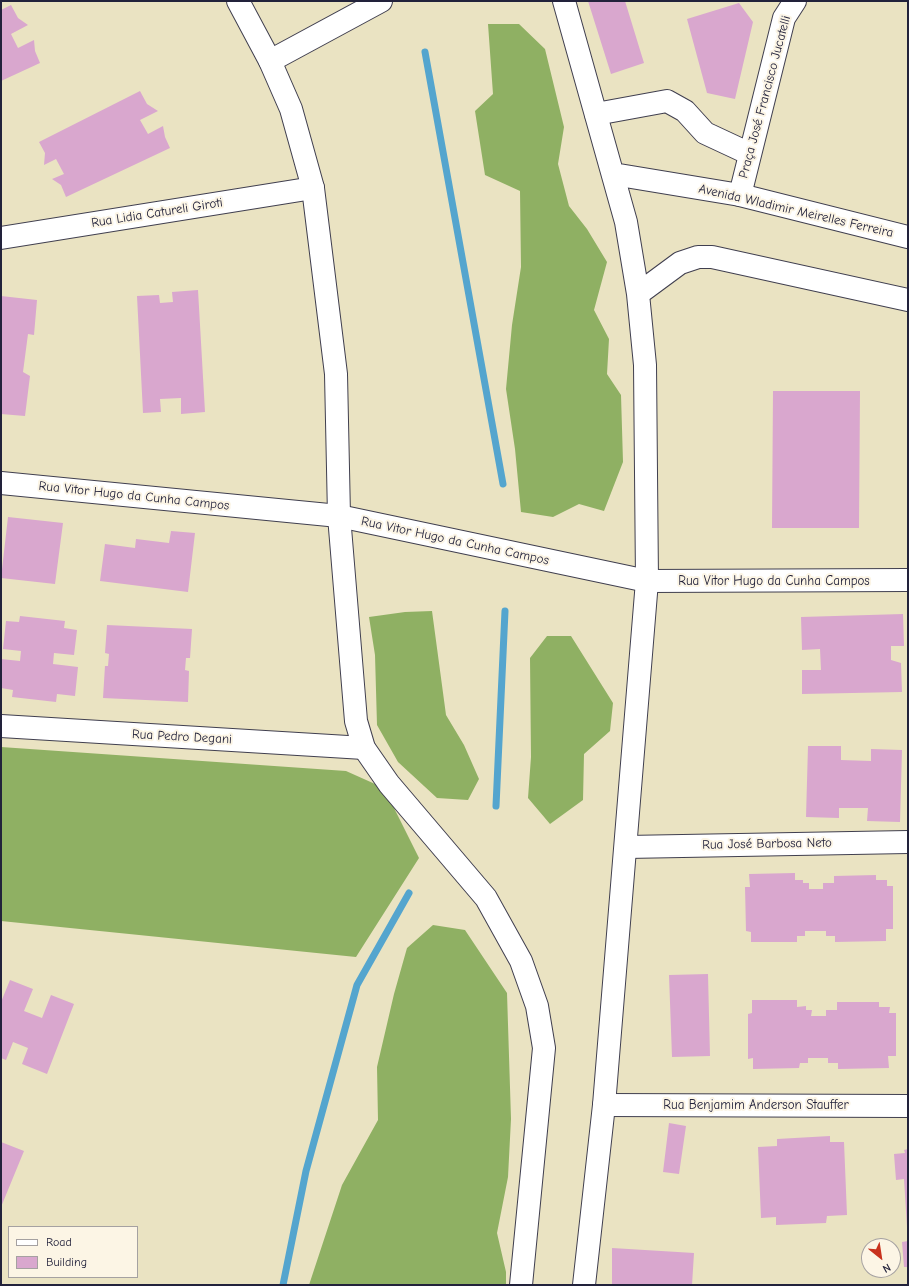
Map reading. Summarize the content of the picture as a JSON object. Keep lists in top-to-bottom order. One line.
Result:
{"streets":{"main road":["Praça José Francisco Jucatelli","Avenida Wladimir Meirelles Ferreira","Rua Lidia Catureli Giroti","Rua Vitor Hugo da Cunha Campos","Rua Pedro Degani","Rua José Barbosa Neto","Rua Benjamim Anderson Stauffer"]},"crossings":[["Praça José Francisco Jucatelli","Avenida Wladimir Meirelles Ferreira"]],"legend":["Road","Building"],"north":"bottom right"}
